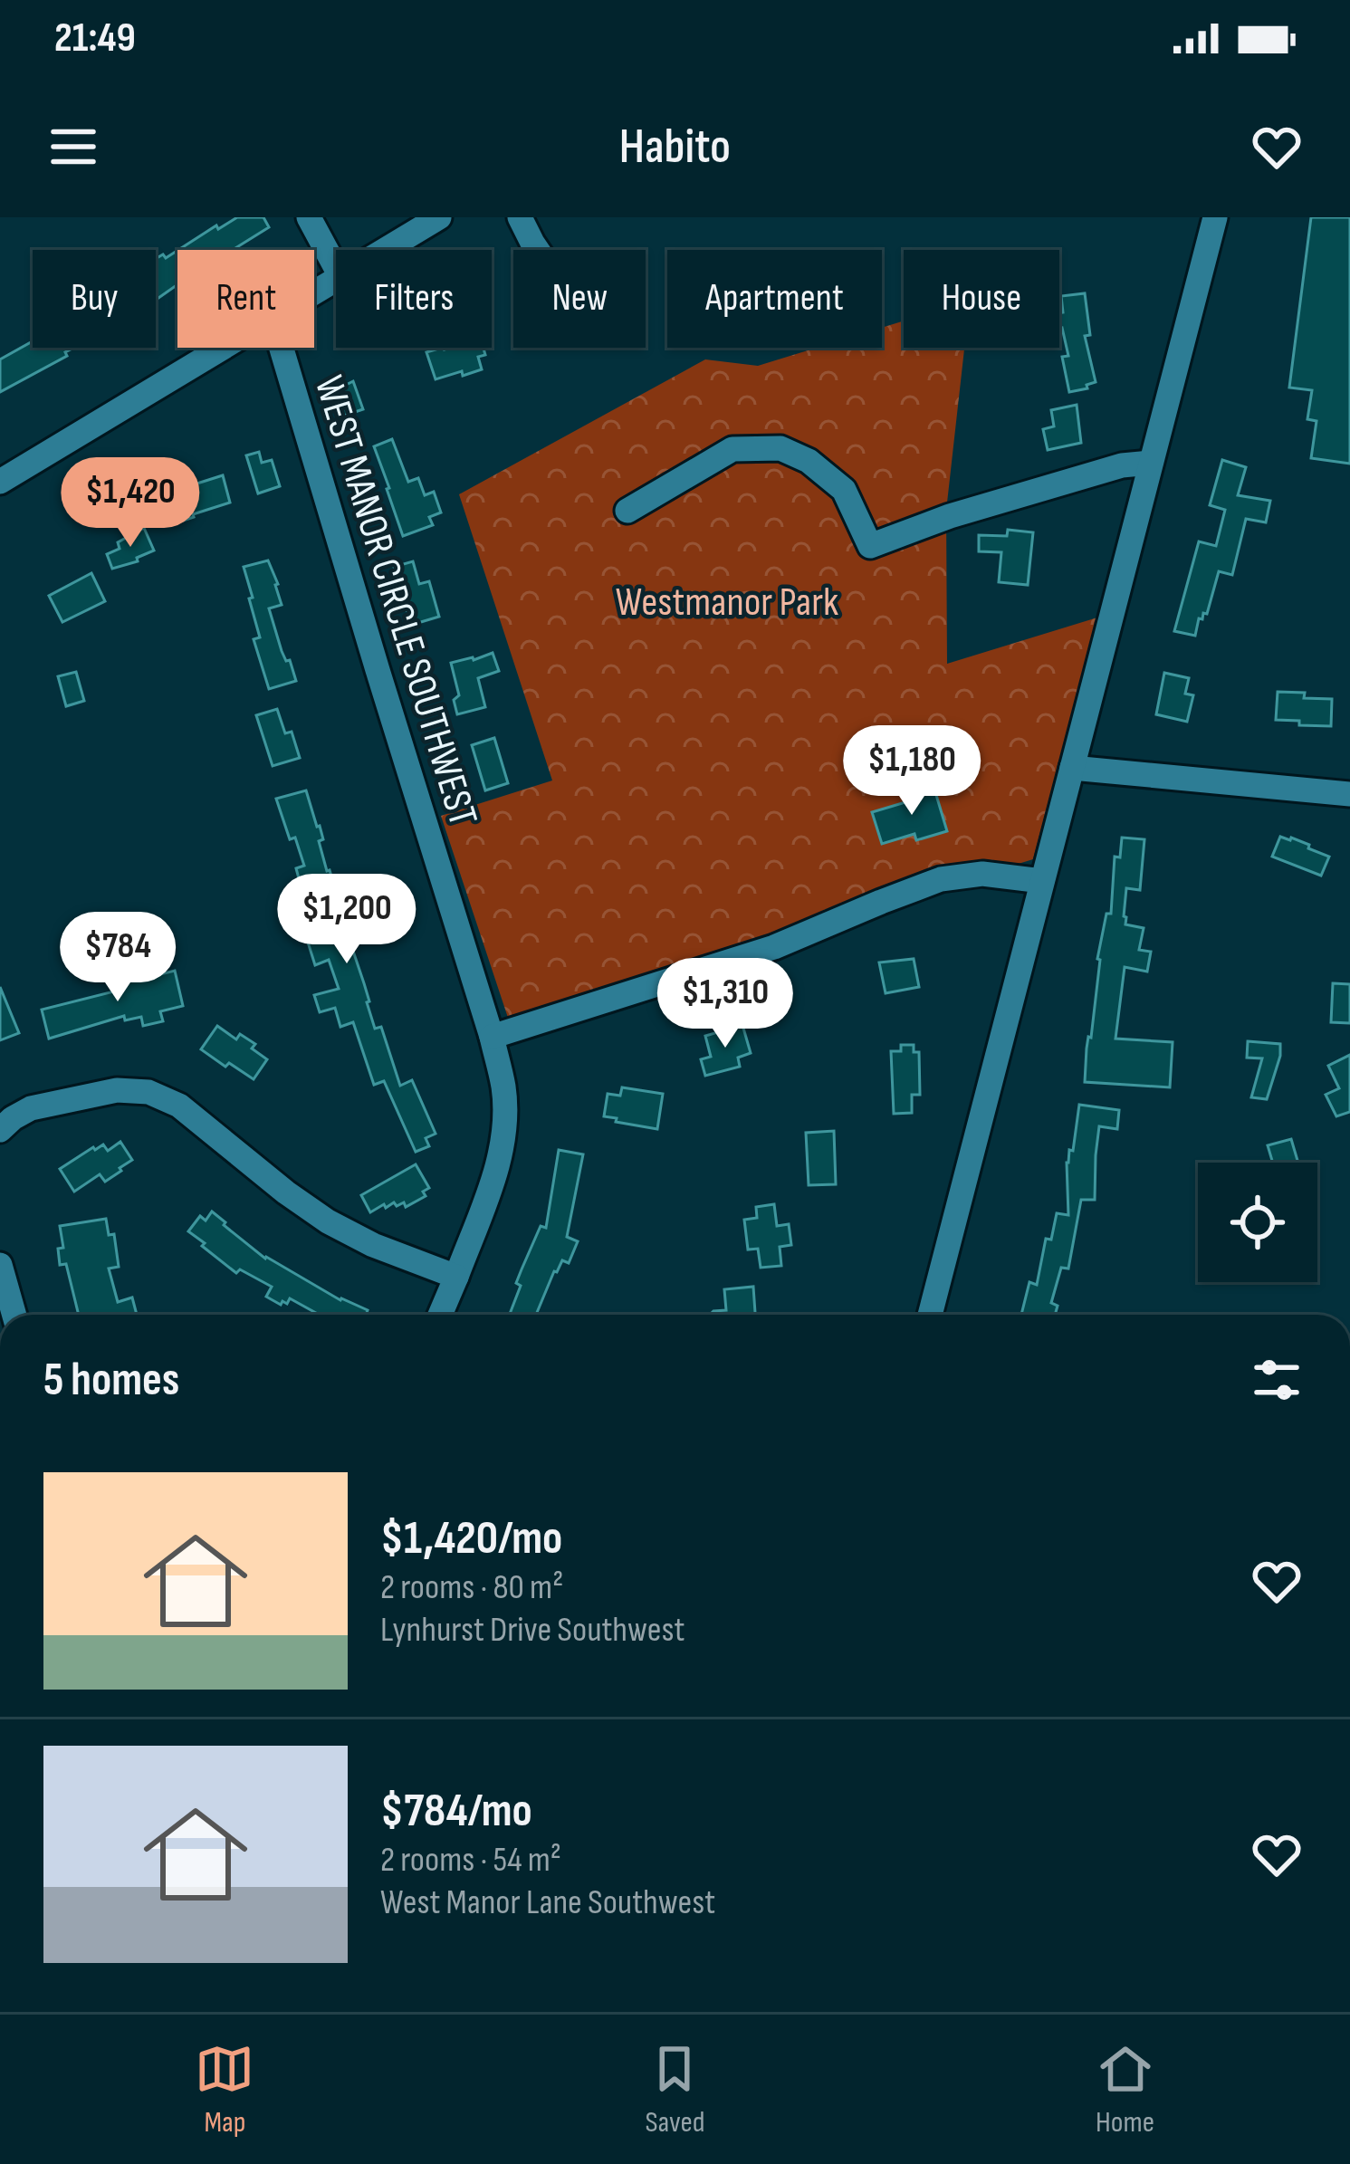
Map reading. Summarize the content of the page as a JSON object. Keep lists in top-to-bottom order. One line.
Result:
{"streets":{"street":["WEST MANOR CIRCLE SOUTHWEST"]},"parks":["Westmanor Park"],"page":{"status":"21:49","header":"Habito","chip":["Buy","Rent","Filters","New","Apartment","House"],"price":["$1,420","$1,180","$1,200","$784","$1,310"],"heading":"5 homes","list":[{"name":"$1,420/mo","note":"2 rooms · 80 m² · Lynhurst Drive Southwest"},{"name":"$784/mo","note":"2 rooms · 54 m² · West Manor Lane Southwest"}],"tabs":["Map","Saved","Home"]}}
